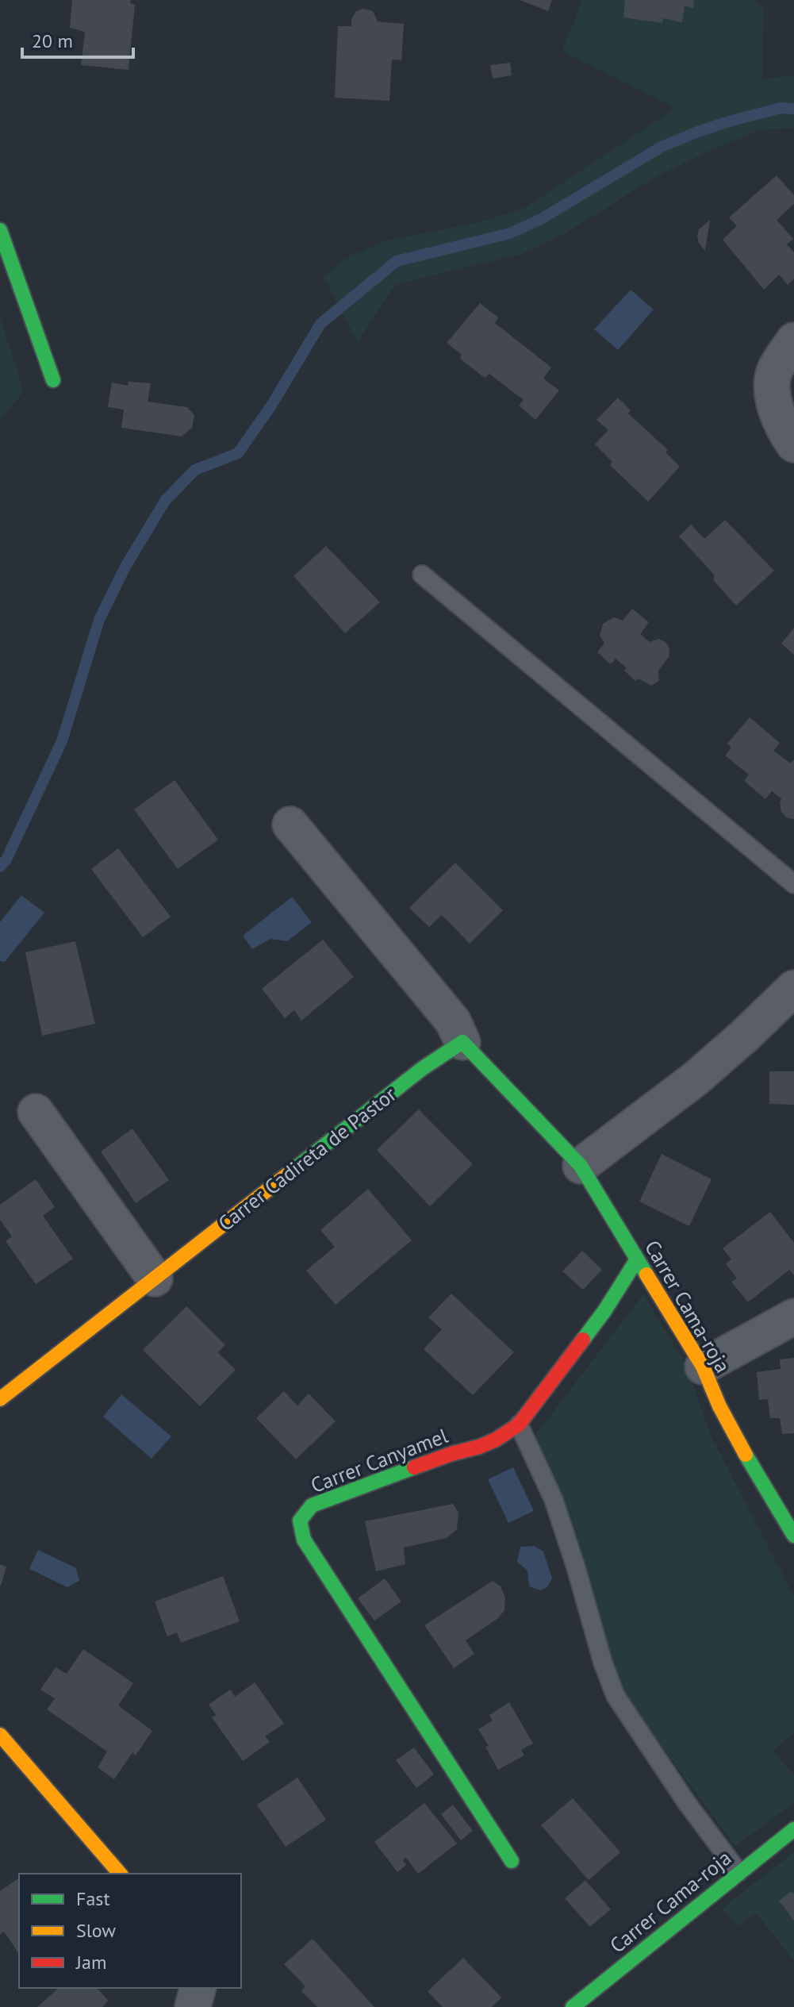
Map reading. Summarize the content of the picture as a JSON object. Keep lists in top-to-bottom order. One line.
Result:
{"streets":{"street":["Carrer Cadireta de Pastor","Carrer Cama-roja","Carrer Canyamel"]},"crossings":[["Carrer Cama-roja","Carrer Canyamel"]],"legend":["Fast","Slow","Jam"],"scale_bar":"20 m"}
